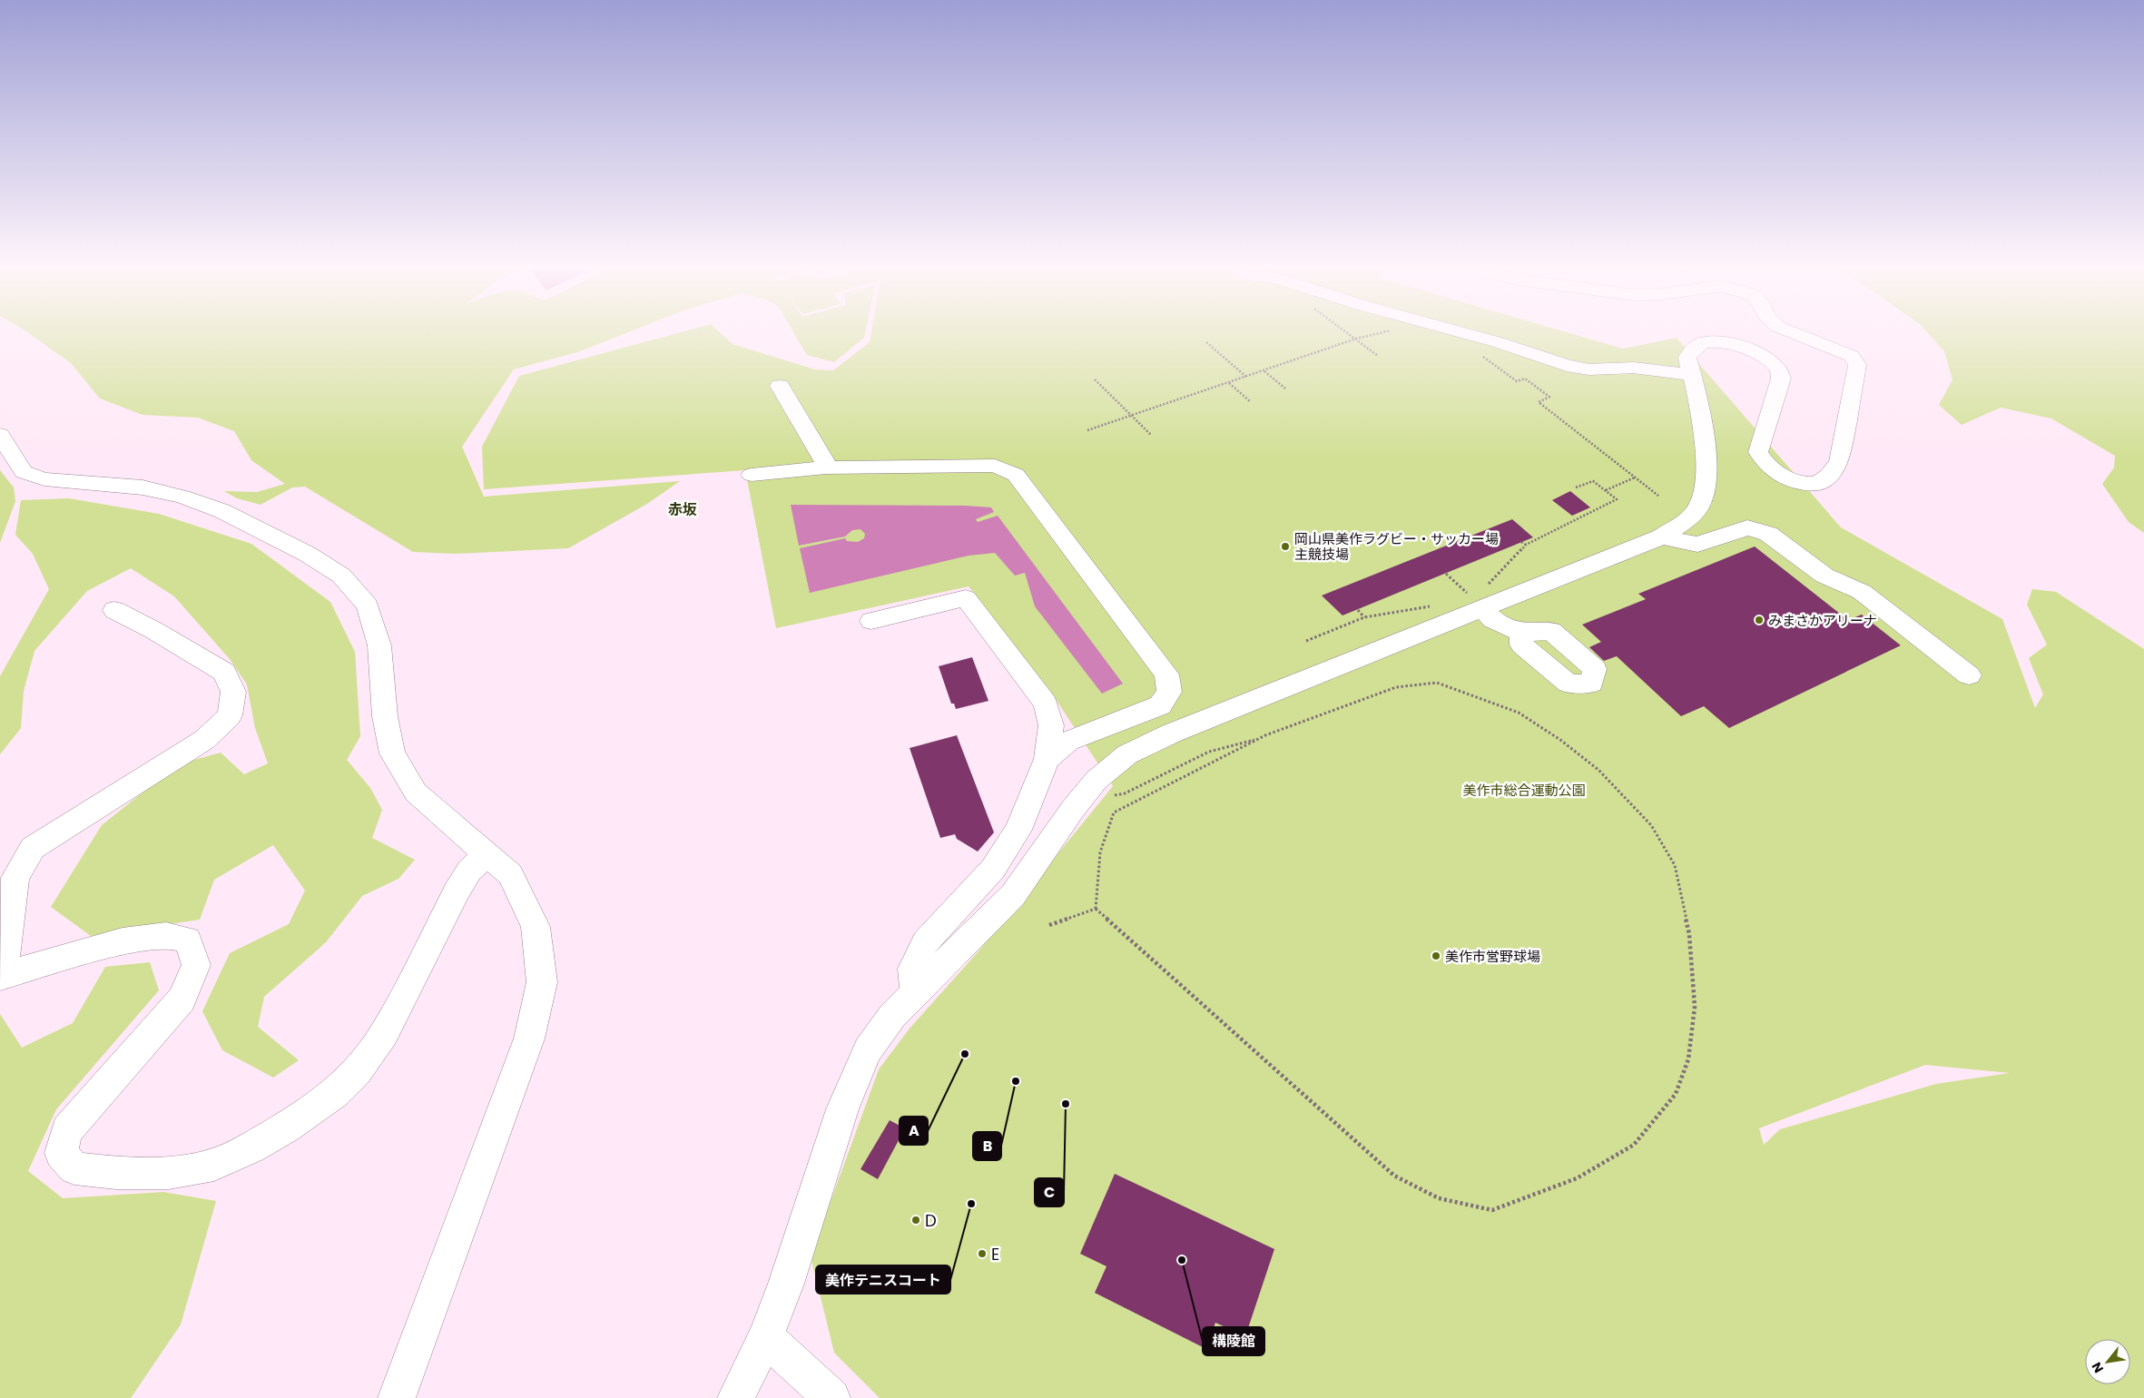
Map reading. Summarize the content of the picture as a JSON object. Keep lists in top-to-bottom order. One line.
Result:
{"districts":["赤坂"],"parks":["美作市総合運動公園"],"places":["岡山県美作ラグビー・サッカー場 主競技場","みまさかアリーナ","美作市営野球場","A","B","C","美作テニスコート","D","E","構陵館"],"north":"bottom left"}
